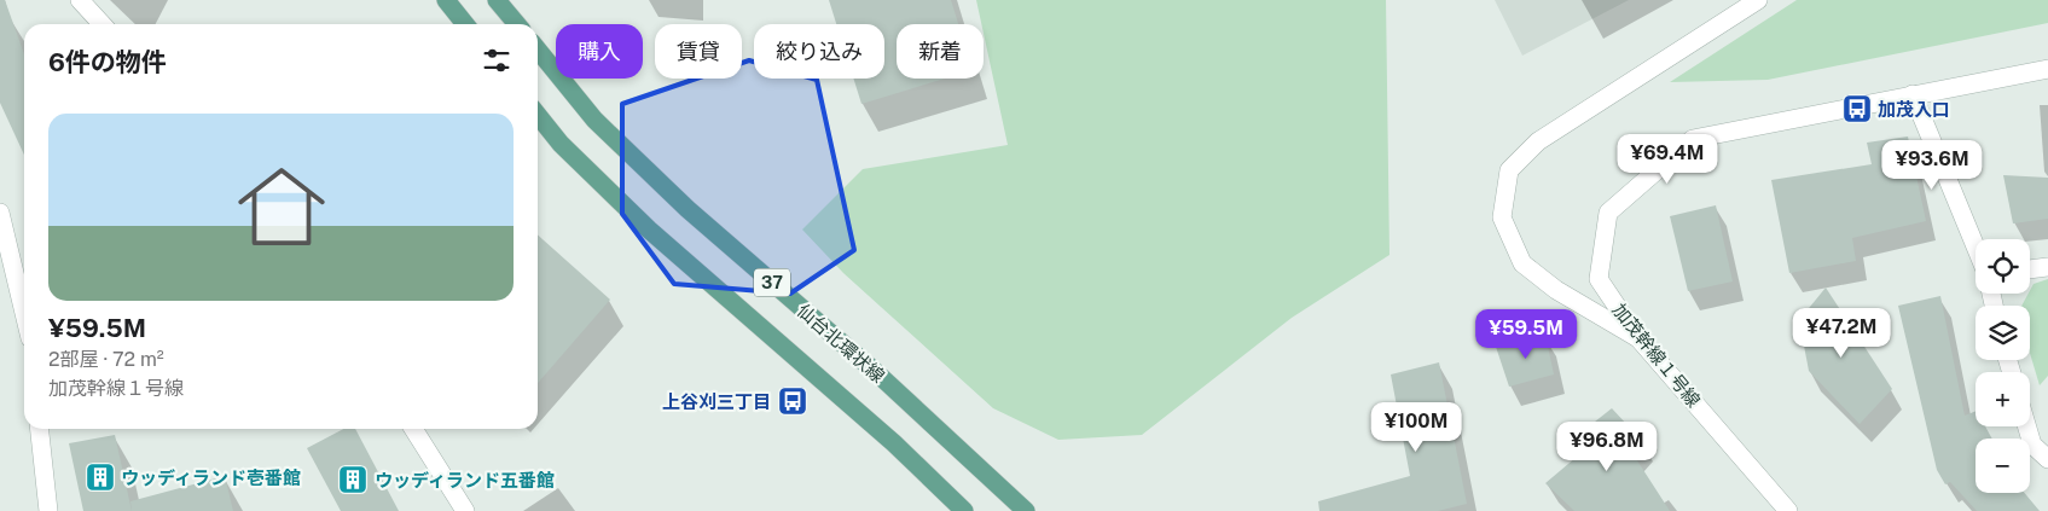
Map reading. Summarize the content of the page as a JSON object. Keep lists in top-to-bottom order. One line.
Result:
{"streets":{"main road":["37","仙台北環状線"],"street":["加茂幹線１号線"]},"places":{"bus stop":["加茂入口","上谷刈三丁目"],"building":["ウッディランド壱番館","ウッディランド五番館"]},"page":{"chip":["購入","賃貸","絞り込み","新着"],"heading":"6件の物件","list":[{"name":"¥59.5M","note":"2部屋 · 72 m² · 加茂幹線１号線"}],"price":["¥69.4M","¥93.6M","¥47.2M","¥59.5M","¥100M","¥96.8M"],"map_buttons":["+","−"]}}
